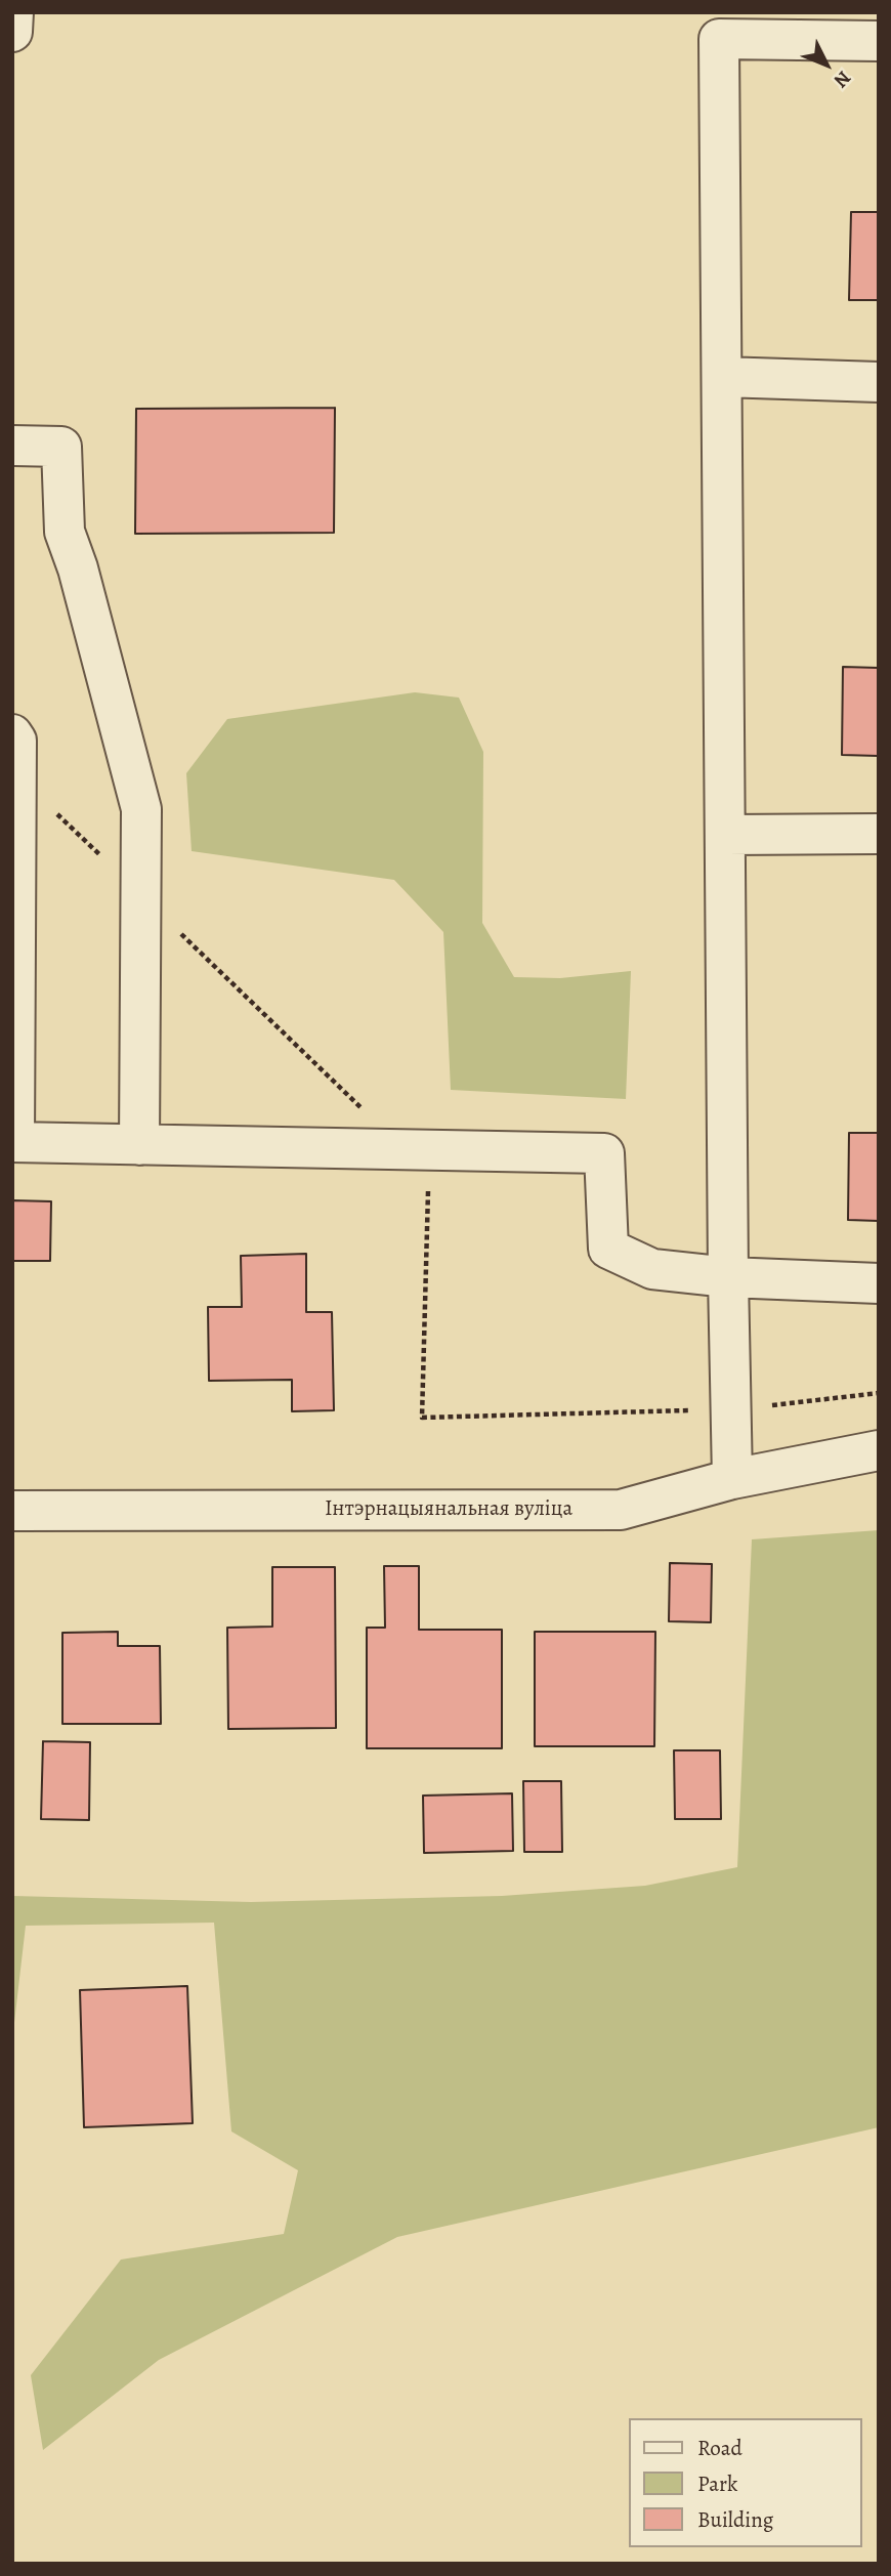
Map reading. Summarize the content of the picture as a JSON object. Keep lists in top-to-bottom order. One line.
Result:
{"streets":{"street":["Інтэрнацыянальная вуліца"]},"legend":["Road","Park","Building"],"north":"bottom right"}
